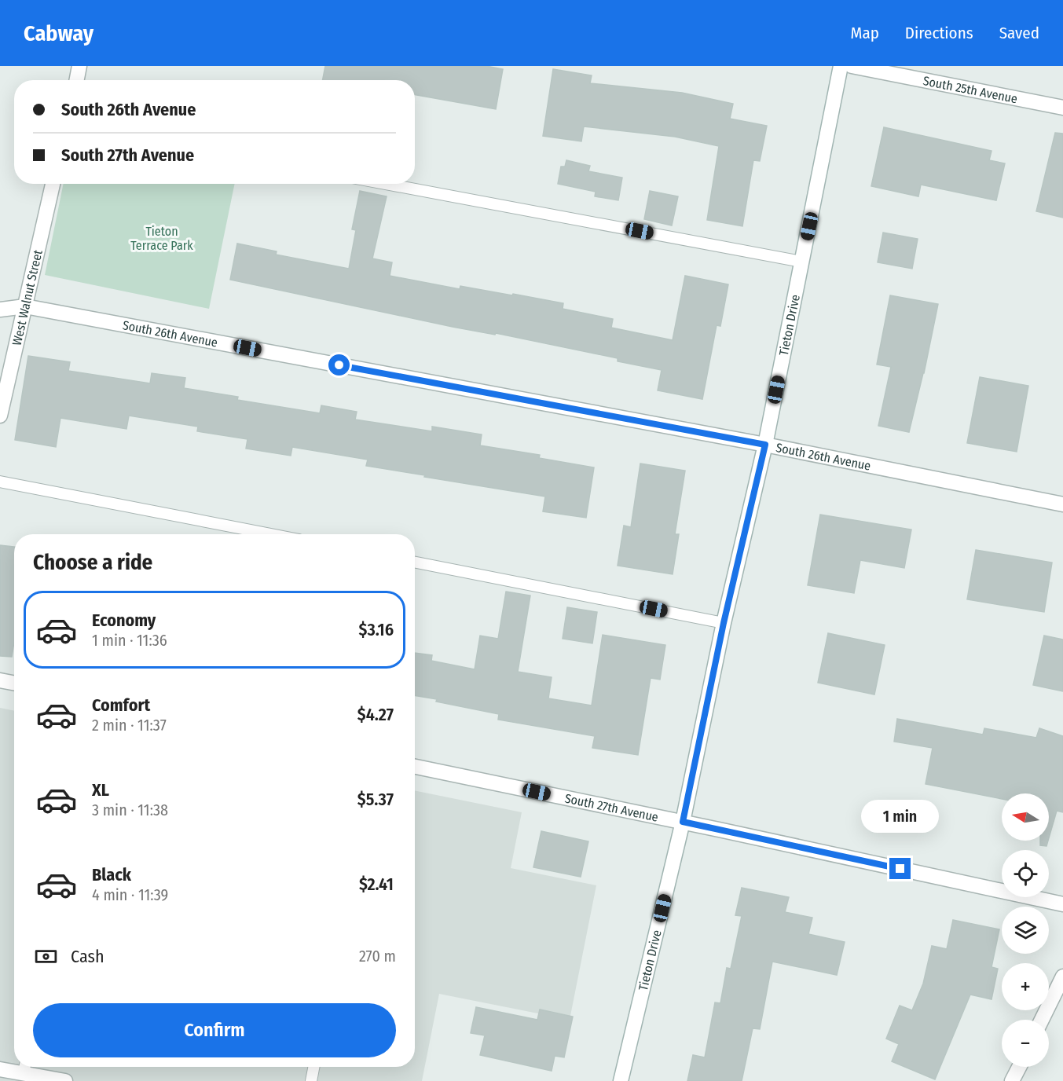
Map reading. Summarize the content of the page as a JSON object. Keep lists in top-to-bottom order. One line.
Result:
{"streets":{"street":["South 25th Avenue","West Walnut Street","Tieton Drive","South 26th Avenue","South 27th Avenue"]},"crossings":[["West Walnut Street","South 26th Avenue"],["Tieton Drive","South 26th Avenue"],["Tieton Drive","South 27th Avenue"]],"parks":["Tieton Terrace Park"],"north":"left","page":{"header":"Cabway","nav":["Map","Directions","Saved"],"banner":["South 26th Avenue","South 27th Avenue"],"heading":"Choose a ride","list":[{"name":"Economy","note":"1 min · 11:36","value":"$3.16"},{"name":"Comfort","note":"2 min · 11:37","value":"$4.27"},{"name":"XL","note":"3 min · 11:38","value":"$5.37"},{"name":"Black","note":"4 min · 11:39","value":"$2.41"}],"map_buttons":["+","−"],"bubble":"1 min","pay":["Cash","270 m"],"buttons":"Confirm"}}
